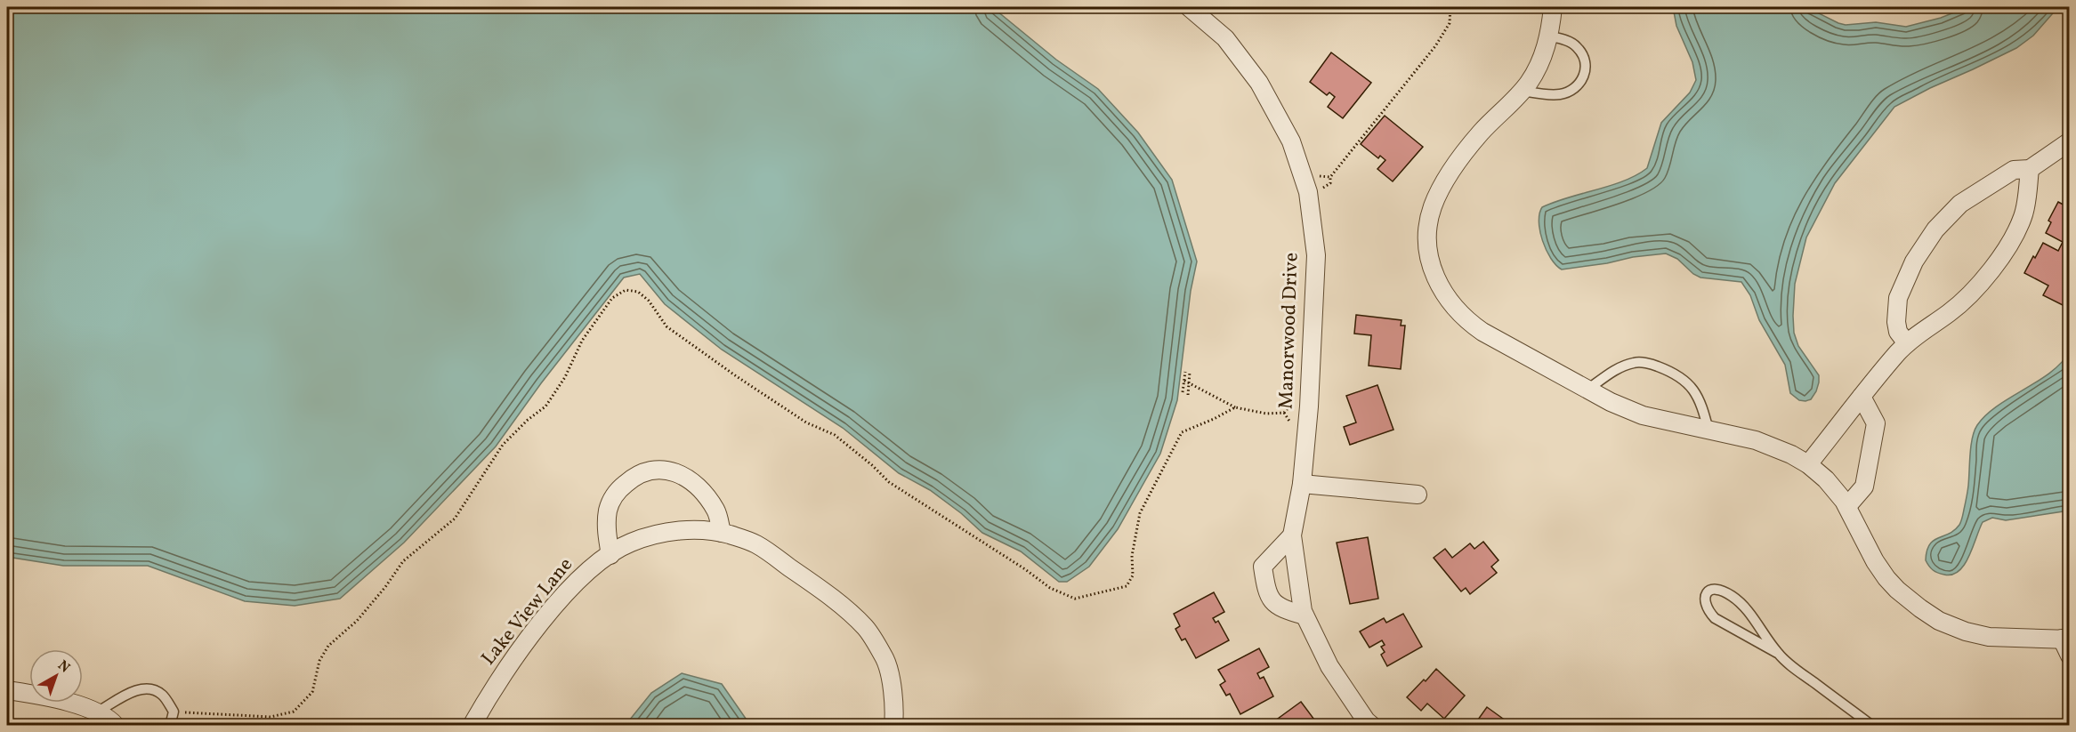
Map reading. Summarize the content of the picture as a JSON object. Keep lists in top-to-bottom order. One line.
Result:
{"streets":{"street":["Manorwood Drive","Lake View Lane"]},"north":"top right"}
